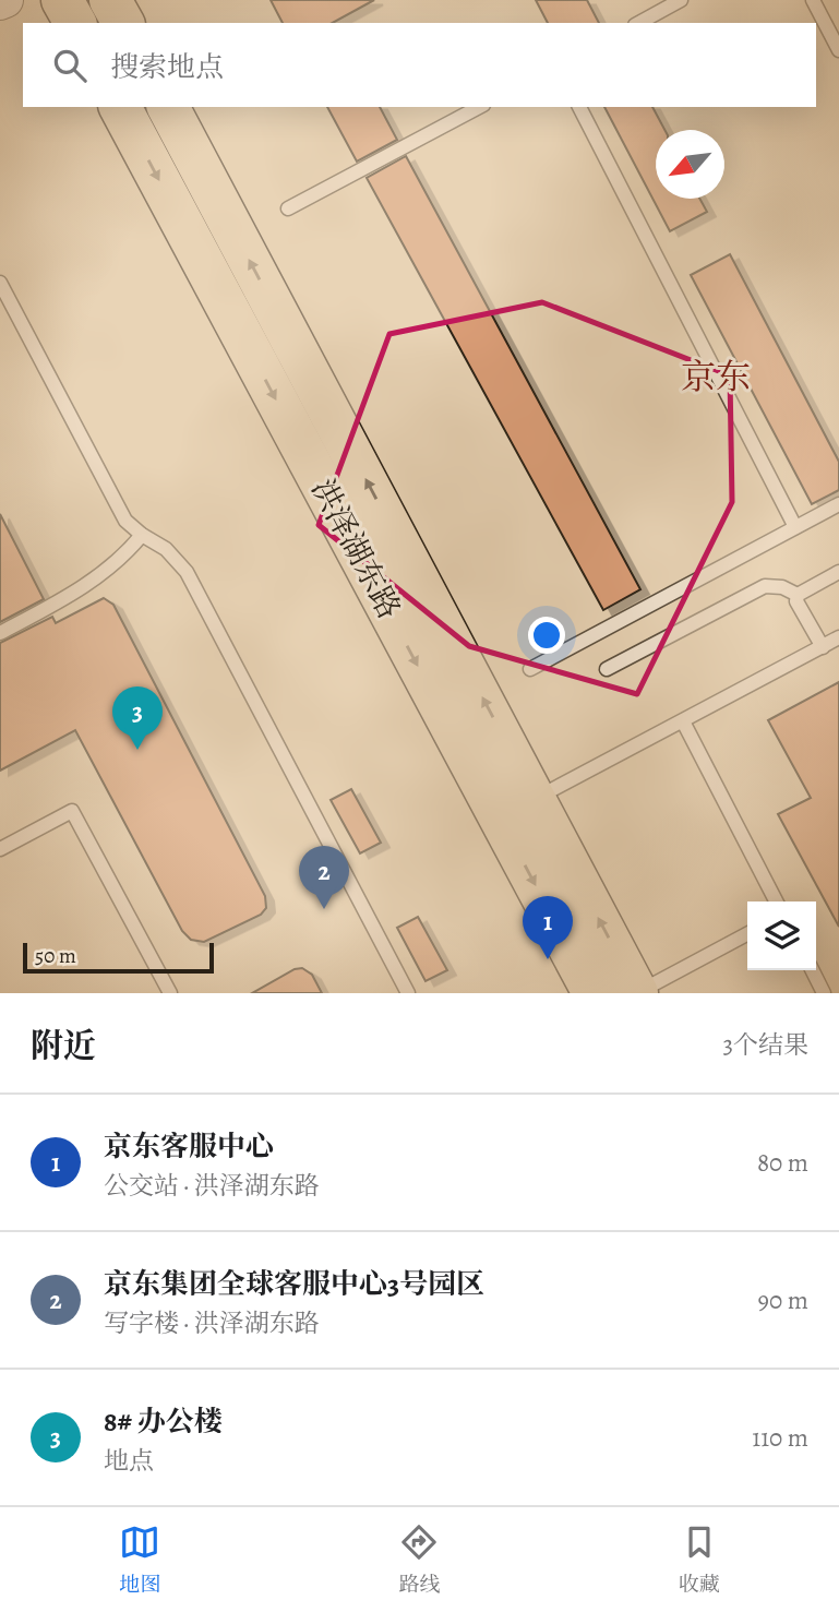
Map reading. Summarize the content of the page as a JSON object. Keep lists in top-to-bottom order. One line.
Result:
{"streets":{"main road":["洪泽湖东路"]},"districts":["京东"],"scale_bar":"50 m","north":"bottom left","page":{"search":"搜索地点","pins":["3","2","1"],"scale":"50 m","heading":["附近","3个结果"],"list":[{"mark":"1","name":"京东客服中心","note":"公交站 · 洪泽湖东路","value":"80 m"},{"mark":"2","name":"京东集团全球客服中心3号园区","note":"写字楼 · 洪泽湖东路","value":"90 m"},{"mark":"3","name":"8# 办公楼","note":"地点","value":"110 m"}],"nav":["地图","路线","收藏"]}}
